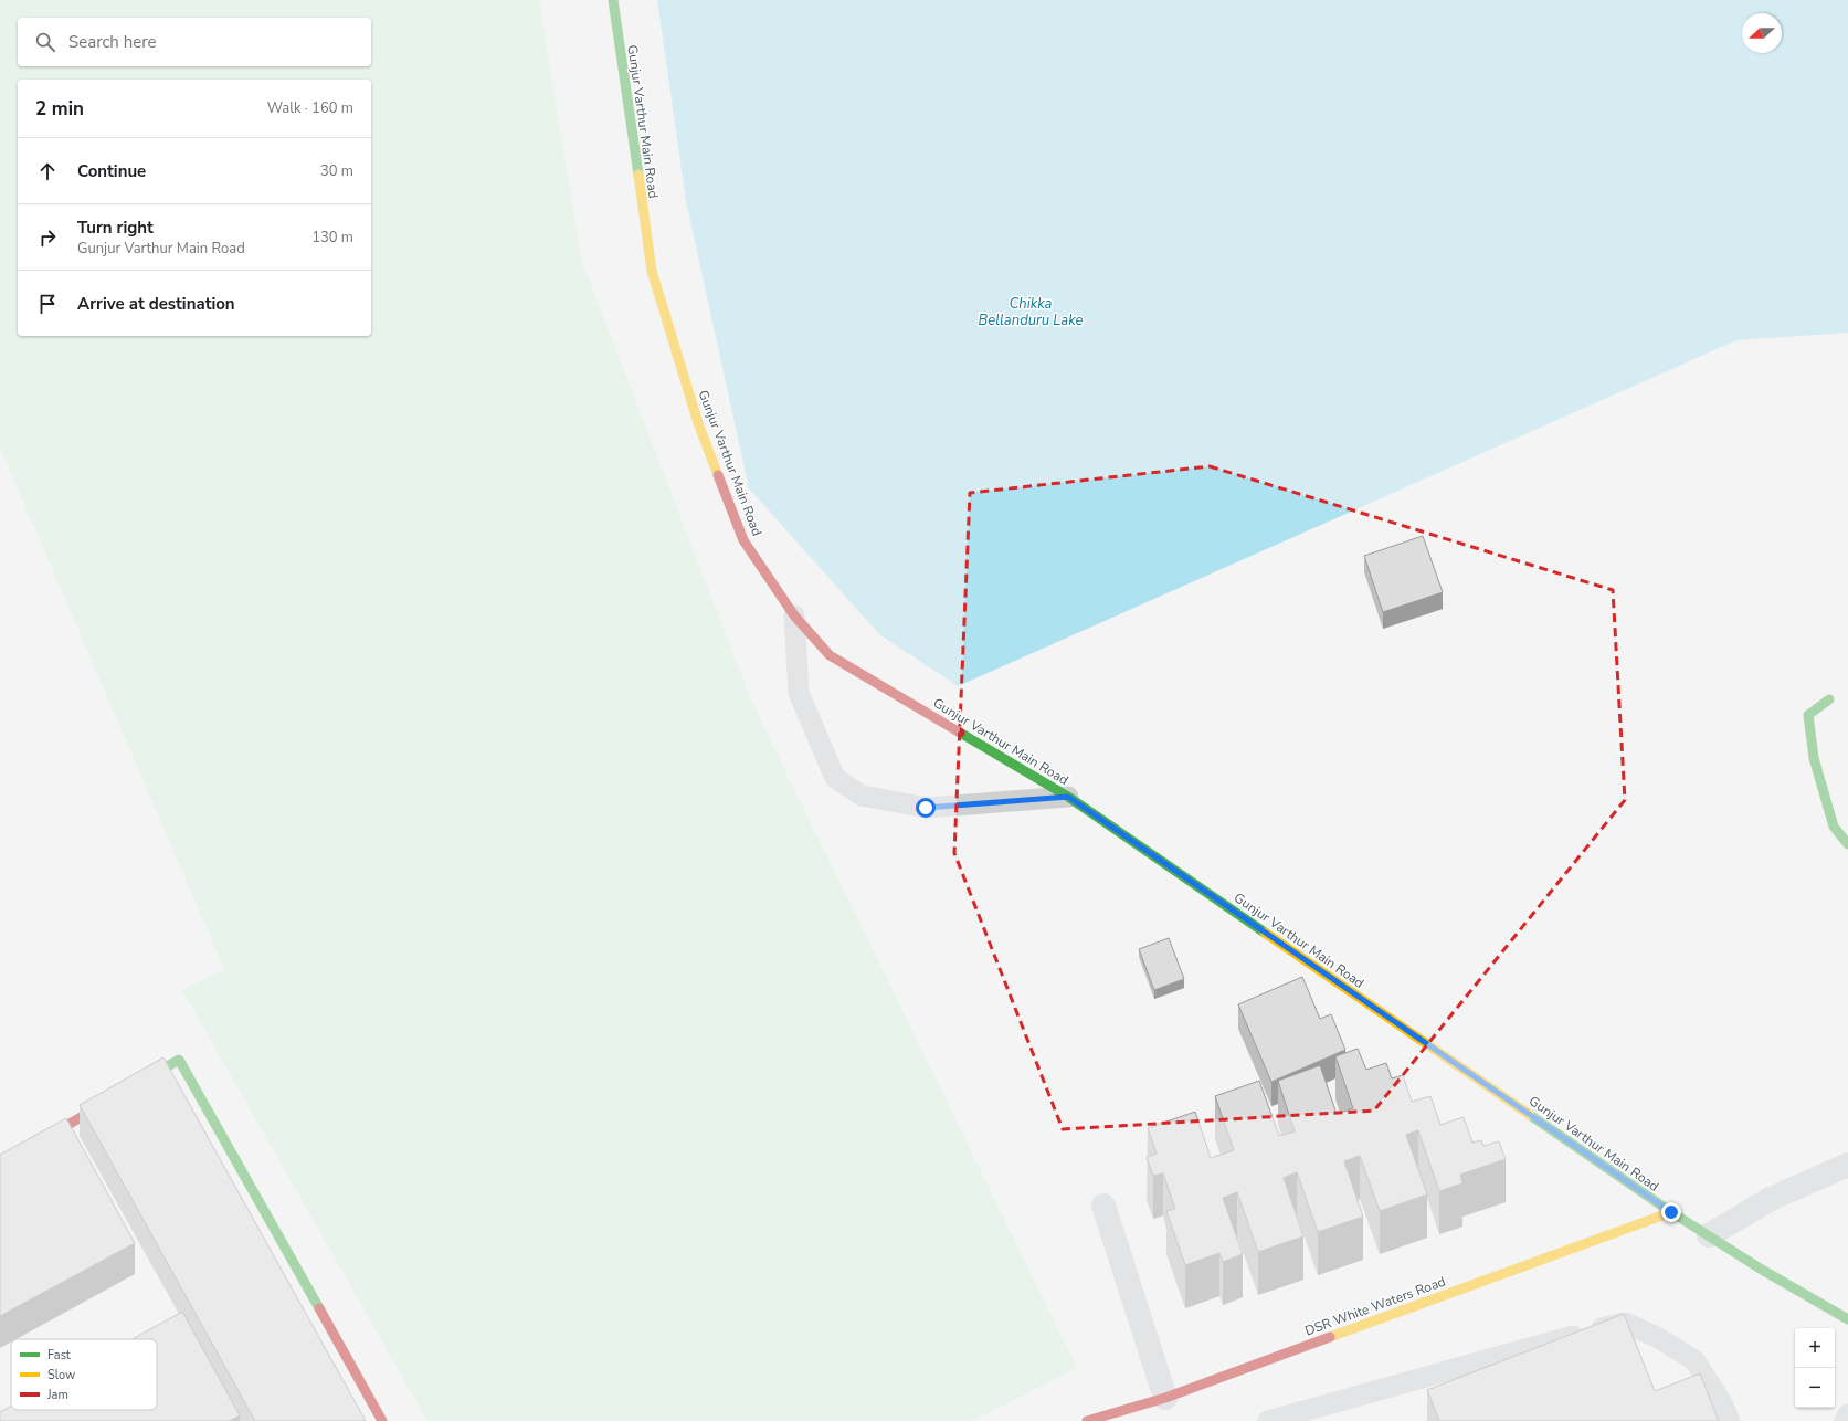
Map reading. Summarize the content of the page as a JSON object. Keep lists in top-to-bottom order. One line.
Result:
{"streets":{"main road":["Gunjur Varthur Main Road","DSR White Waters Road"]},"crossings":[["Gunjur Varthur Main Road","DSR White Waters Road"]],"water":["Chikka Bellanduru Lake"],"legend":["Fast","Slow","Jam"],"north":"left","page":{"search":"Search here","heading":["2 min","Walk · 160 m"],"list":[["Continue","30 m"],["Turn right","Gunjur Varthur Main Road","130 m"],"Arrive at destination"],"map_buttons":["+","−"]}}
